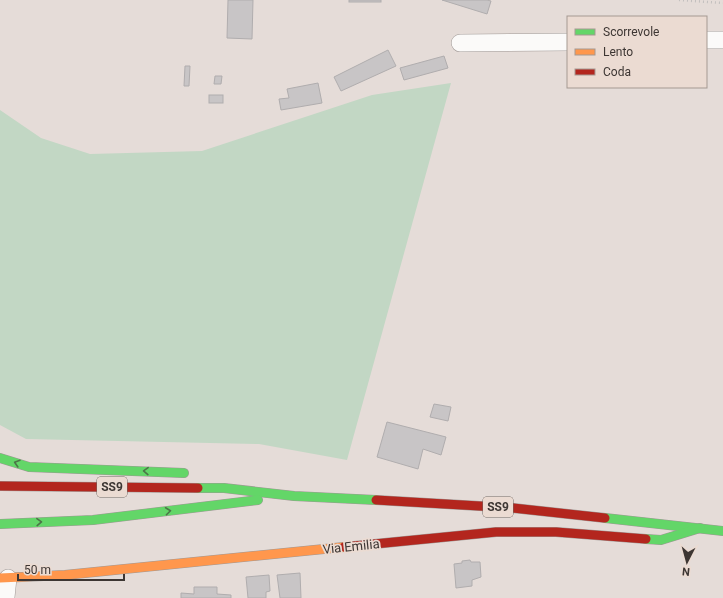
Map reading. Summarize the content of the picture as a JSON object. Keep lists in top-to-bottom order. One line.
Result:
{"streets":{"main road":["SS9","Via Emilia"]},"legend":["Scorrevole","Lento","Coda"],"scale_bar":"50 m","north":"bottom"}
